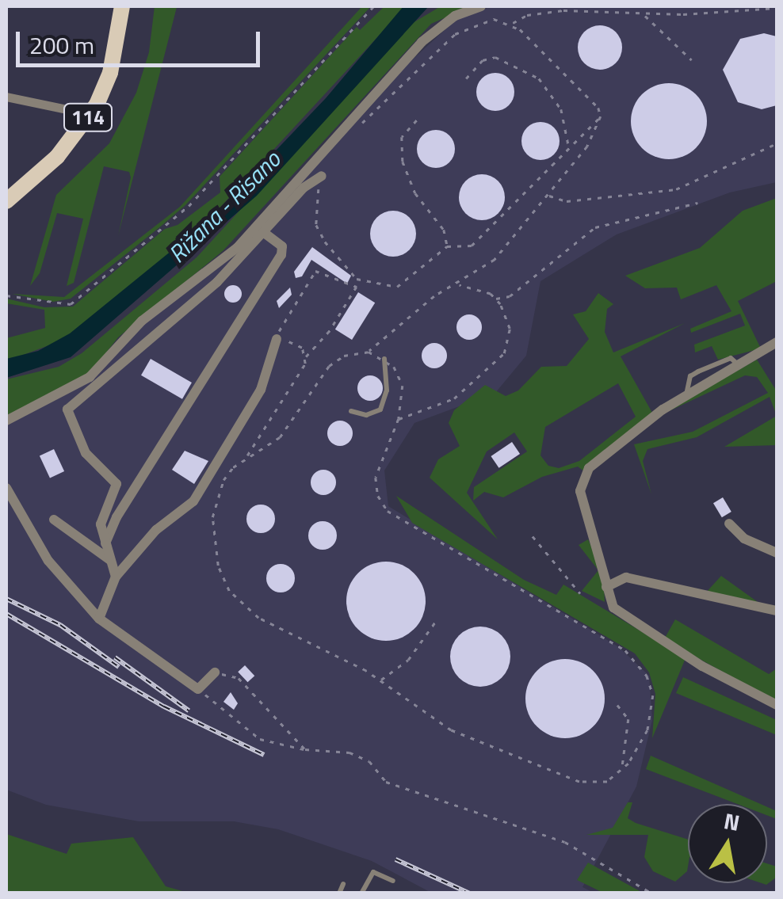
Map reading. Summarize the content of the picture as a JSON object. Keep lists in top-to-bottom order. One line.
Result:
{"streets":{"main road":["114"]},"water":["Rižana - Risano"],"scale_bar":"200 m","north":"top"}
